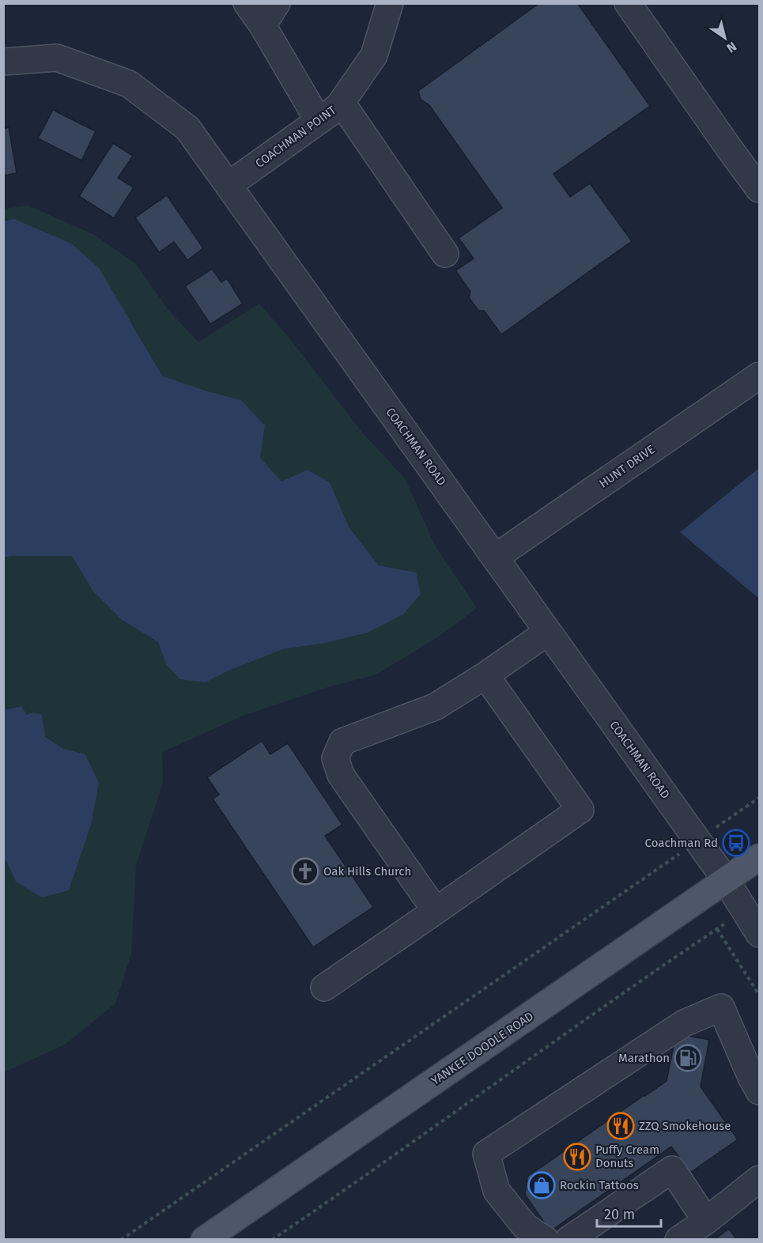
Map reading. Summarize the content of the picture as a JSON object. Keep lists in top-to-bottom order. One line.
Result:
{"streets":{"main road":["YANKEE DOODLE ROAD"],"street":["COACHMAN POINT","COACHMAN ROAD","HUNT DRIVE"]},"crossings":[["COACHMAN POINT","COACHMAN ROAD"],["COACHMAN ROAD","HUNT DRIVE"],["COACHMAN ROAD","YANKEE DOODLE ROAD"]],"places":{"bus stop":["Coachman Rd"],"church":["Oak Hills Church"],"fuel station":["Marathon"],"restaurant":["ZZQ Smokehouse","Puffy Cream Donuts"],"shop":["Rockin Tattoos"]},"scale_bar":"20 m","north":"bottom right"}
